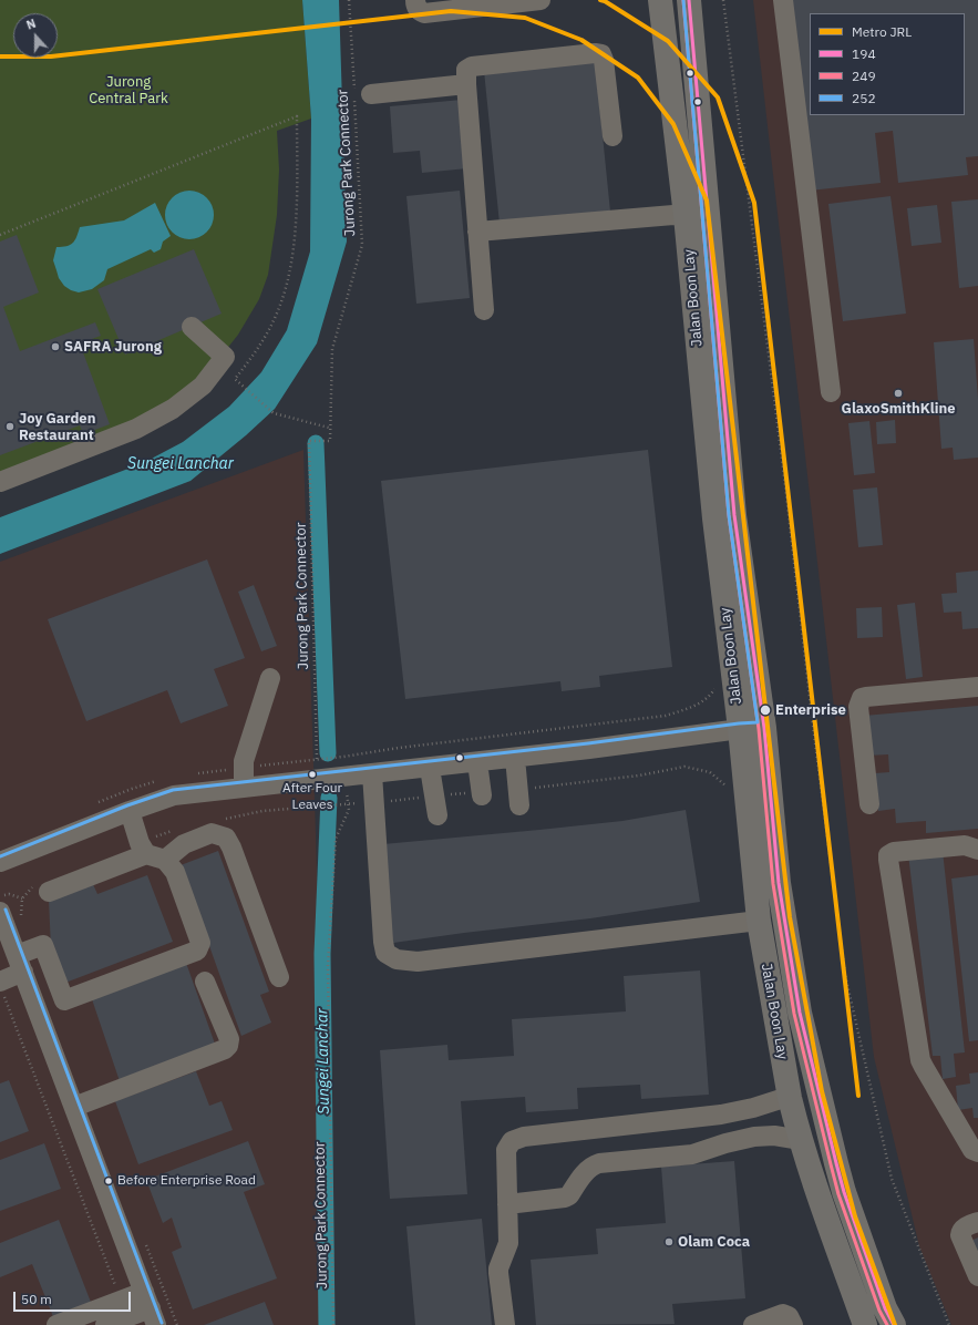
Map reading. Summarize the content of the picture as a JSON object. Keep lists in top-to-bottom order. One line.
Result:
{"streets":{"main road":["Jalan Boon Lay"],"path":["Jurong Park Connector"]},"water":["Sungei Lanchar"],"parks":["Jurong Central Park"],"places":["SAFRA Jurong","GlaxoSmithKline","Joy Garden Restaurant","Enterprise","After Four Leaves","Before Enterprise Road","Olam Coca"],"lines":["metro line JRL","transit line 194","transit line 249","transit line 252"],"legend":["Metro JRL","194","249","252"],"scale_bar":"50 m","north":"top"}
